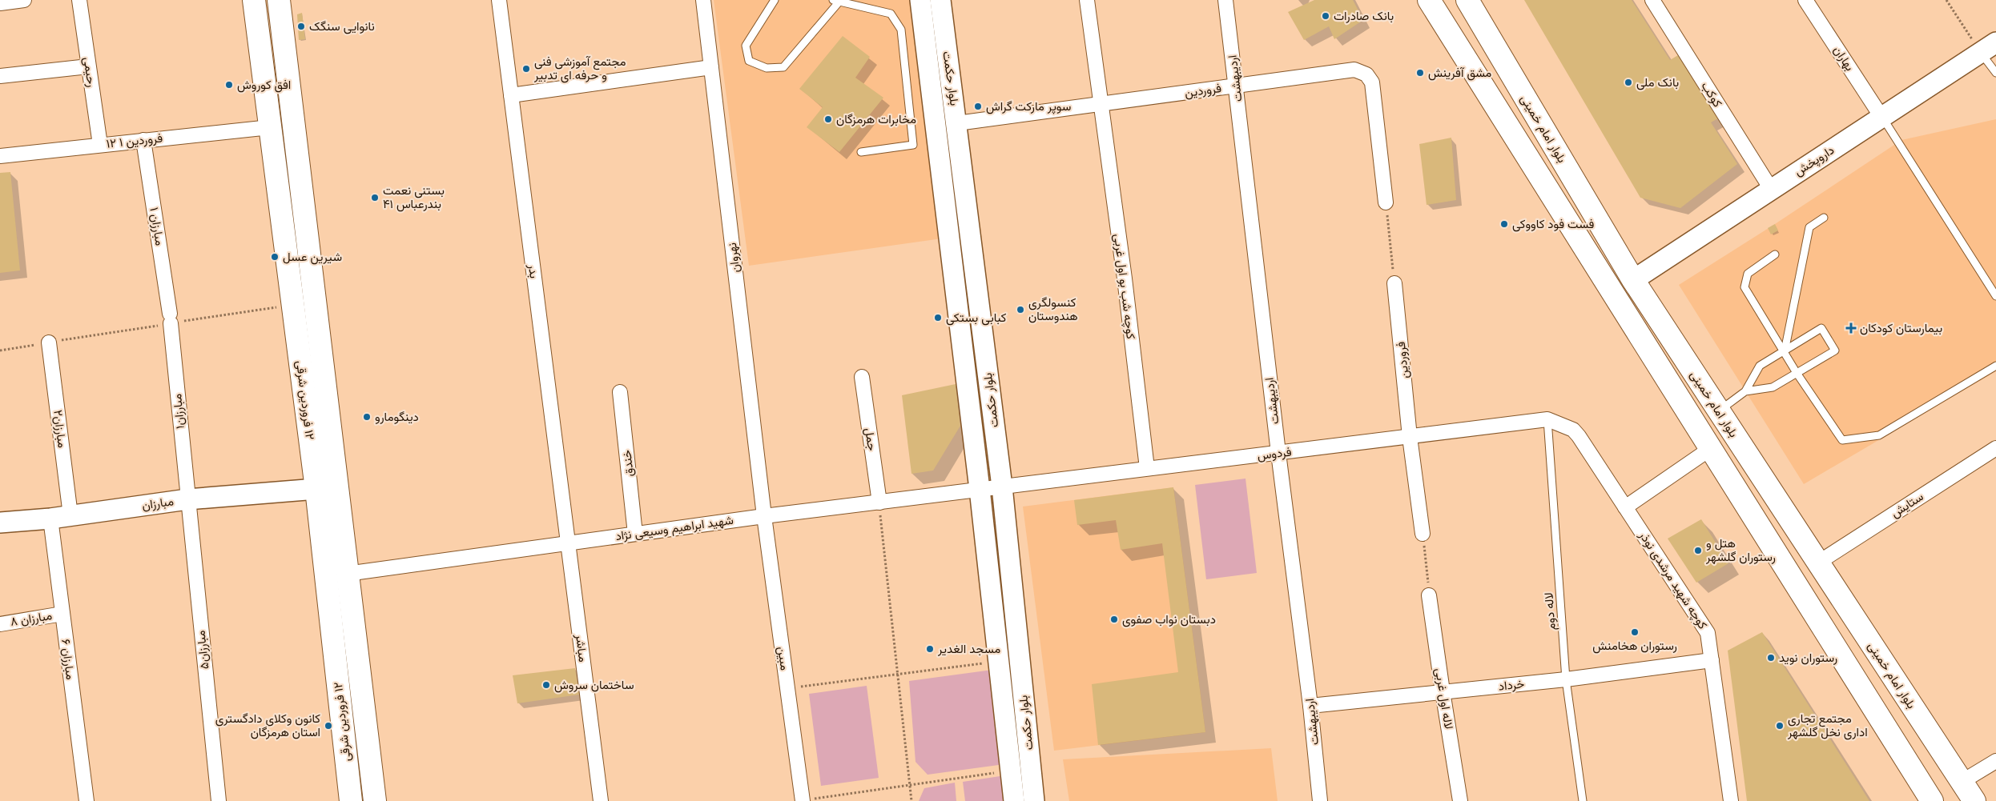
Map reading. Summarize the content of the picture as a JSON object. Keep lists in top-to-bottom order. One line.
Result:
{"streets":{"main road":["بلوار امام خمینی","١٢ فروردین شرقی"],"street":["بهاران","رحیمی","بلوار حکمت","اردیبهشت","فروردین","کوکب","۱۲ فروردین ۱","داروپخش","مبارزان ۱","نهروان","بدر","کوچه شب بو اول غربی","مبارزان۱","مبارزان۲","جمل","فردوس","خندق","مبارزان","ستایش","شهید ابراهیم وسیعی نژاد","کوچه شهید مرشدی نوذر","مبارزان ۸","مباشر","مبارزان۵","مبین","مبارزان ۶","خرداد","لاله اول غربی"],"lane":["لاله دوم"]},"crossings":[["بهاران","داروپخش"],["رحیمی","۱۲ فروردین ۱"],["بلوار حکمت","فروردین"],["بلوار حکمت","فردوس"],["بلوار حکمت","شهید ابراهیم وسیعی نژاد"],["اردیبهشت","فروردین"],["اردیبهشت","فردوس"],["اردیبهشت","خرداد"],["فروردین","کوچه شب بو اول غربی"],["فروردین","فردوس"],["کوکب","داروپخش"],["بلوار امام خمینی","داروپخش"],["بلوار امام خمینی","ستایش"],["۱۲ فروردین ۱","مبارزان ۱"],["۱۲ فروردین ۱","١٢ فروردین شرقی"],["مبارزان ۱","مبارزان۱"],["نهروان","شهید ابراهیم وسیعی نژاد"],["نهروان","مبین"],["بدر","شهید ابراهیم وسیعی نژاد"],["بدر","مباشر"],["کوچه شب بو اول غربی","فردوس"],["١٢ فروردین شرقی","مبارزان"],["١٢ فروردین شرقی","شهید ابراهیم وسیعی نژاد"],["مبارزان۱","مبارزان"],["مبارزان۱","مبارزان۵"],["مبارزان۲","مبارزان"],["جمل","شهید ابراهیم وسیعی نژاد"],["فردوس","شهید ابراهیم وسیعی نژاد"],["فردوس","کوچه شهید مرشدی نوذر"],["فردوس","لاله دوم"],["خندق","شهید ابراهیم وسیعی نژاد"],["مبارزان","مبارزان۵"],["مبارزان","مبارزان ۶"],["شهید ابراهیم وسیعی نژاد","مباشر"],["شهید ابراهیم وسیعی نژاد","مبین"],["کوچه شهید مرشدی نوذر","لاله دوم"],["کوچه شهید مرشدی نوذر","خرداد"],["لاله دوم","خرداد"],["مبارزان ۸","مبارزان ۶"],["خرداد","لاله اول غربی"]],"places":{"other":["بانک صادرات","نانوایی سنگک","مجتمع آموزشی فنی و حرفه ای تدبیر","مشق آفرینش","بانک ملی","افق کوروش","سوپر مارکت گراش","مخابرات هرمزگان","بستنی نعمت بندرعباس ۴۱","فست فود کاووکی","شیرین عسل","کنسولگری هندوستان","کبابی بستکی","دینگومارو","هتل و رستوران گلشهر","دبستان نواب صفوی","رستوران هخامنش","مسجد الغدیر","رستوران نوید","ساختمان سروش","کانون وکلای دادگستری استان هرمزگان","مجتمع تجاری اداری نخل گلشهر"],"health":["بیمارستان کودکان"]}}
